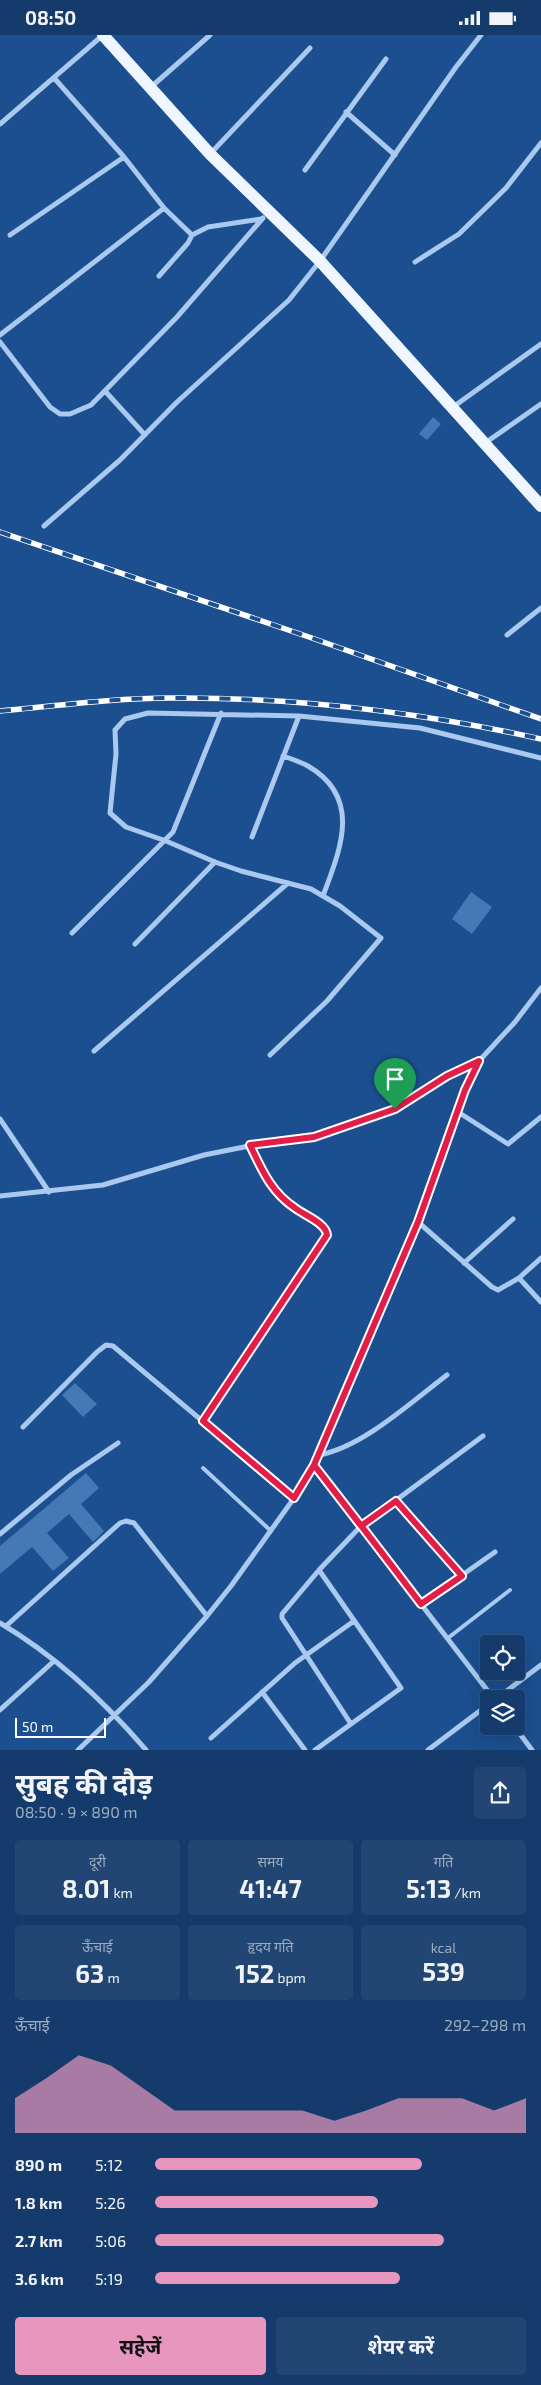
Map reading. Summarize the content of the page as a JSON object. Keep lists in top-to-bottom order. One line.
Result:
{"scale_bar":"50 m","page":{"status":"08:50","scale":"50 m","heading":["सुबह की दौड़","08:50 · 9 × 890 m"],"stats":[["दूरी","8.01 km"],["समय","41:47"],["गति","5:13 /km"],["ऊँचाई","63 m"],["हृदय गति","152 bpm"],["kcal","539"]],"chart":["ऊँचाई","292–298 m"],"list":[{"name":"890 m","note":"5:12"},{"name":"1.8 km","note":"5:26"},{"name":"2.7 km","note":"5:06"},{"name":"3.6 km","note":"5:19"}],"buttons":["सहेजें","शेयर करें"]}}
